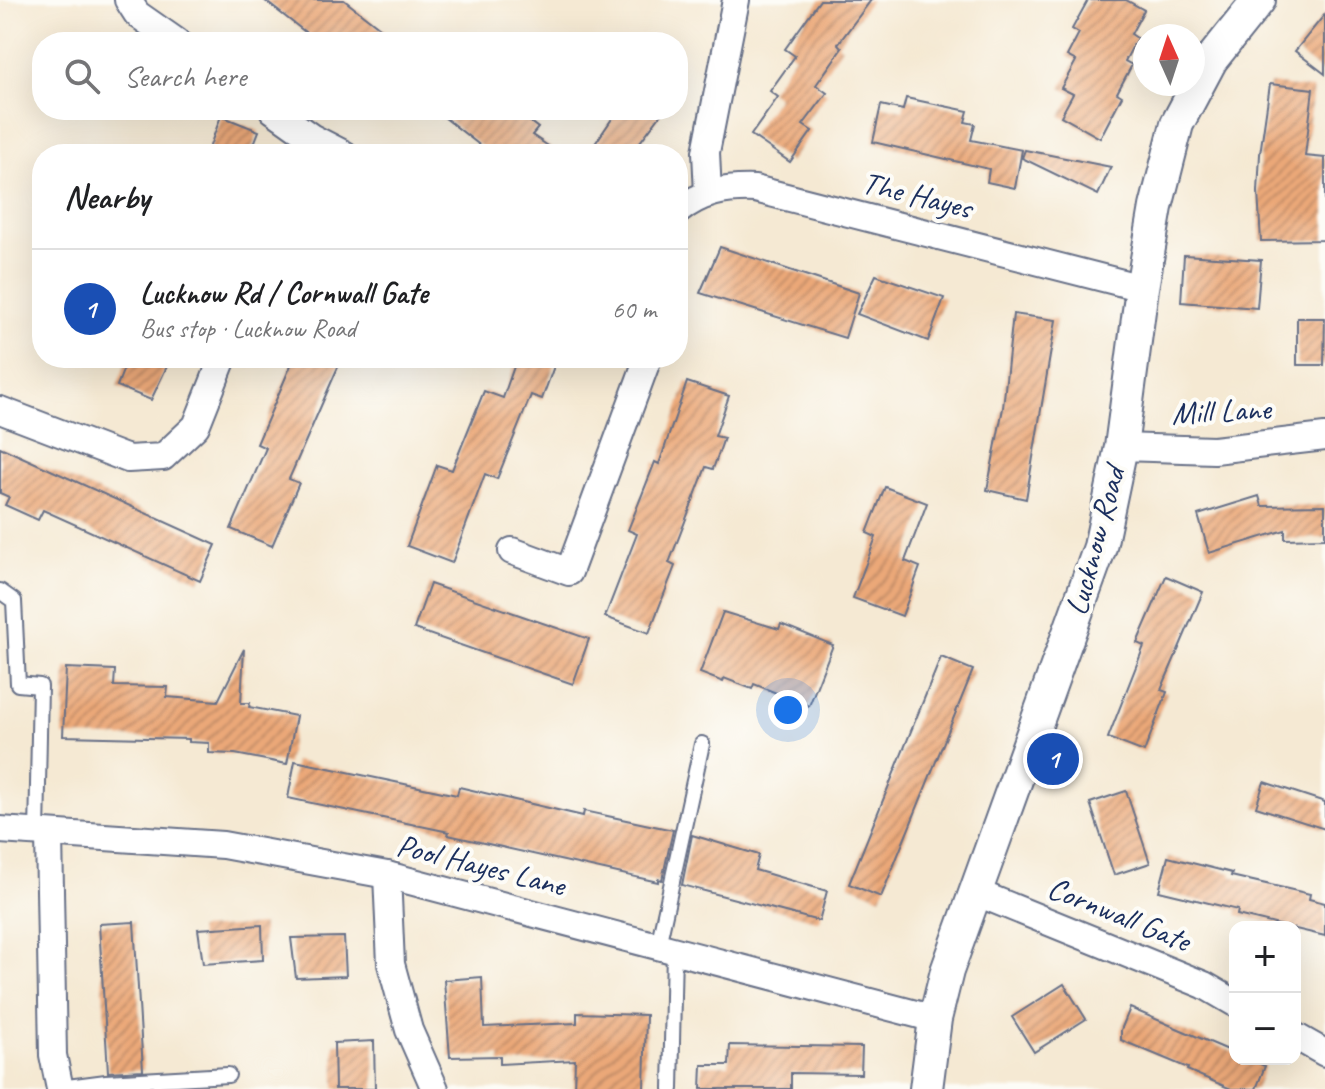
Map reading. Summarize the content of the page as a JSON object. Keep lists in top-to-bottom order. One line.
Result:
{"streets":{"street":["The Hayes","Mill Lane","Lucknow Road","Pool Hayes Lane","Cornwall Gate"]},"crossings":[["The Hayes","Lucknow Road"],["Mill Lane","Lucknow Road"],["Lucknow Road","Pool Hayes Lane"],["Lucknow Road","Cornwall Gate"]],"north":"top","page":{"search":"Search here","heading":"Nearby","list":[{"mark":"1","name":"Lucknow Rd / Cornwall Gate","note":"Bus stop · Lucknow Road","value":"60 m"}],"pins":"1","map_buttons":["+","−"]}}
